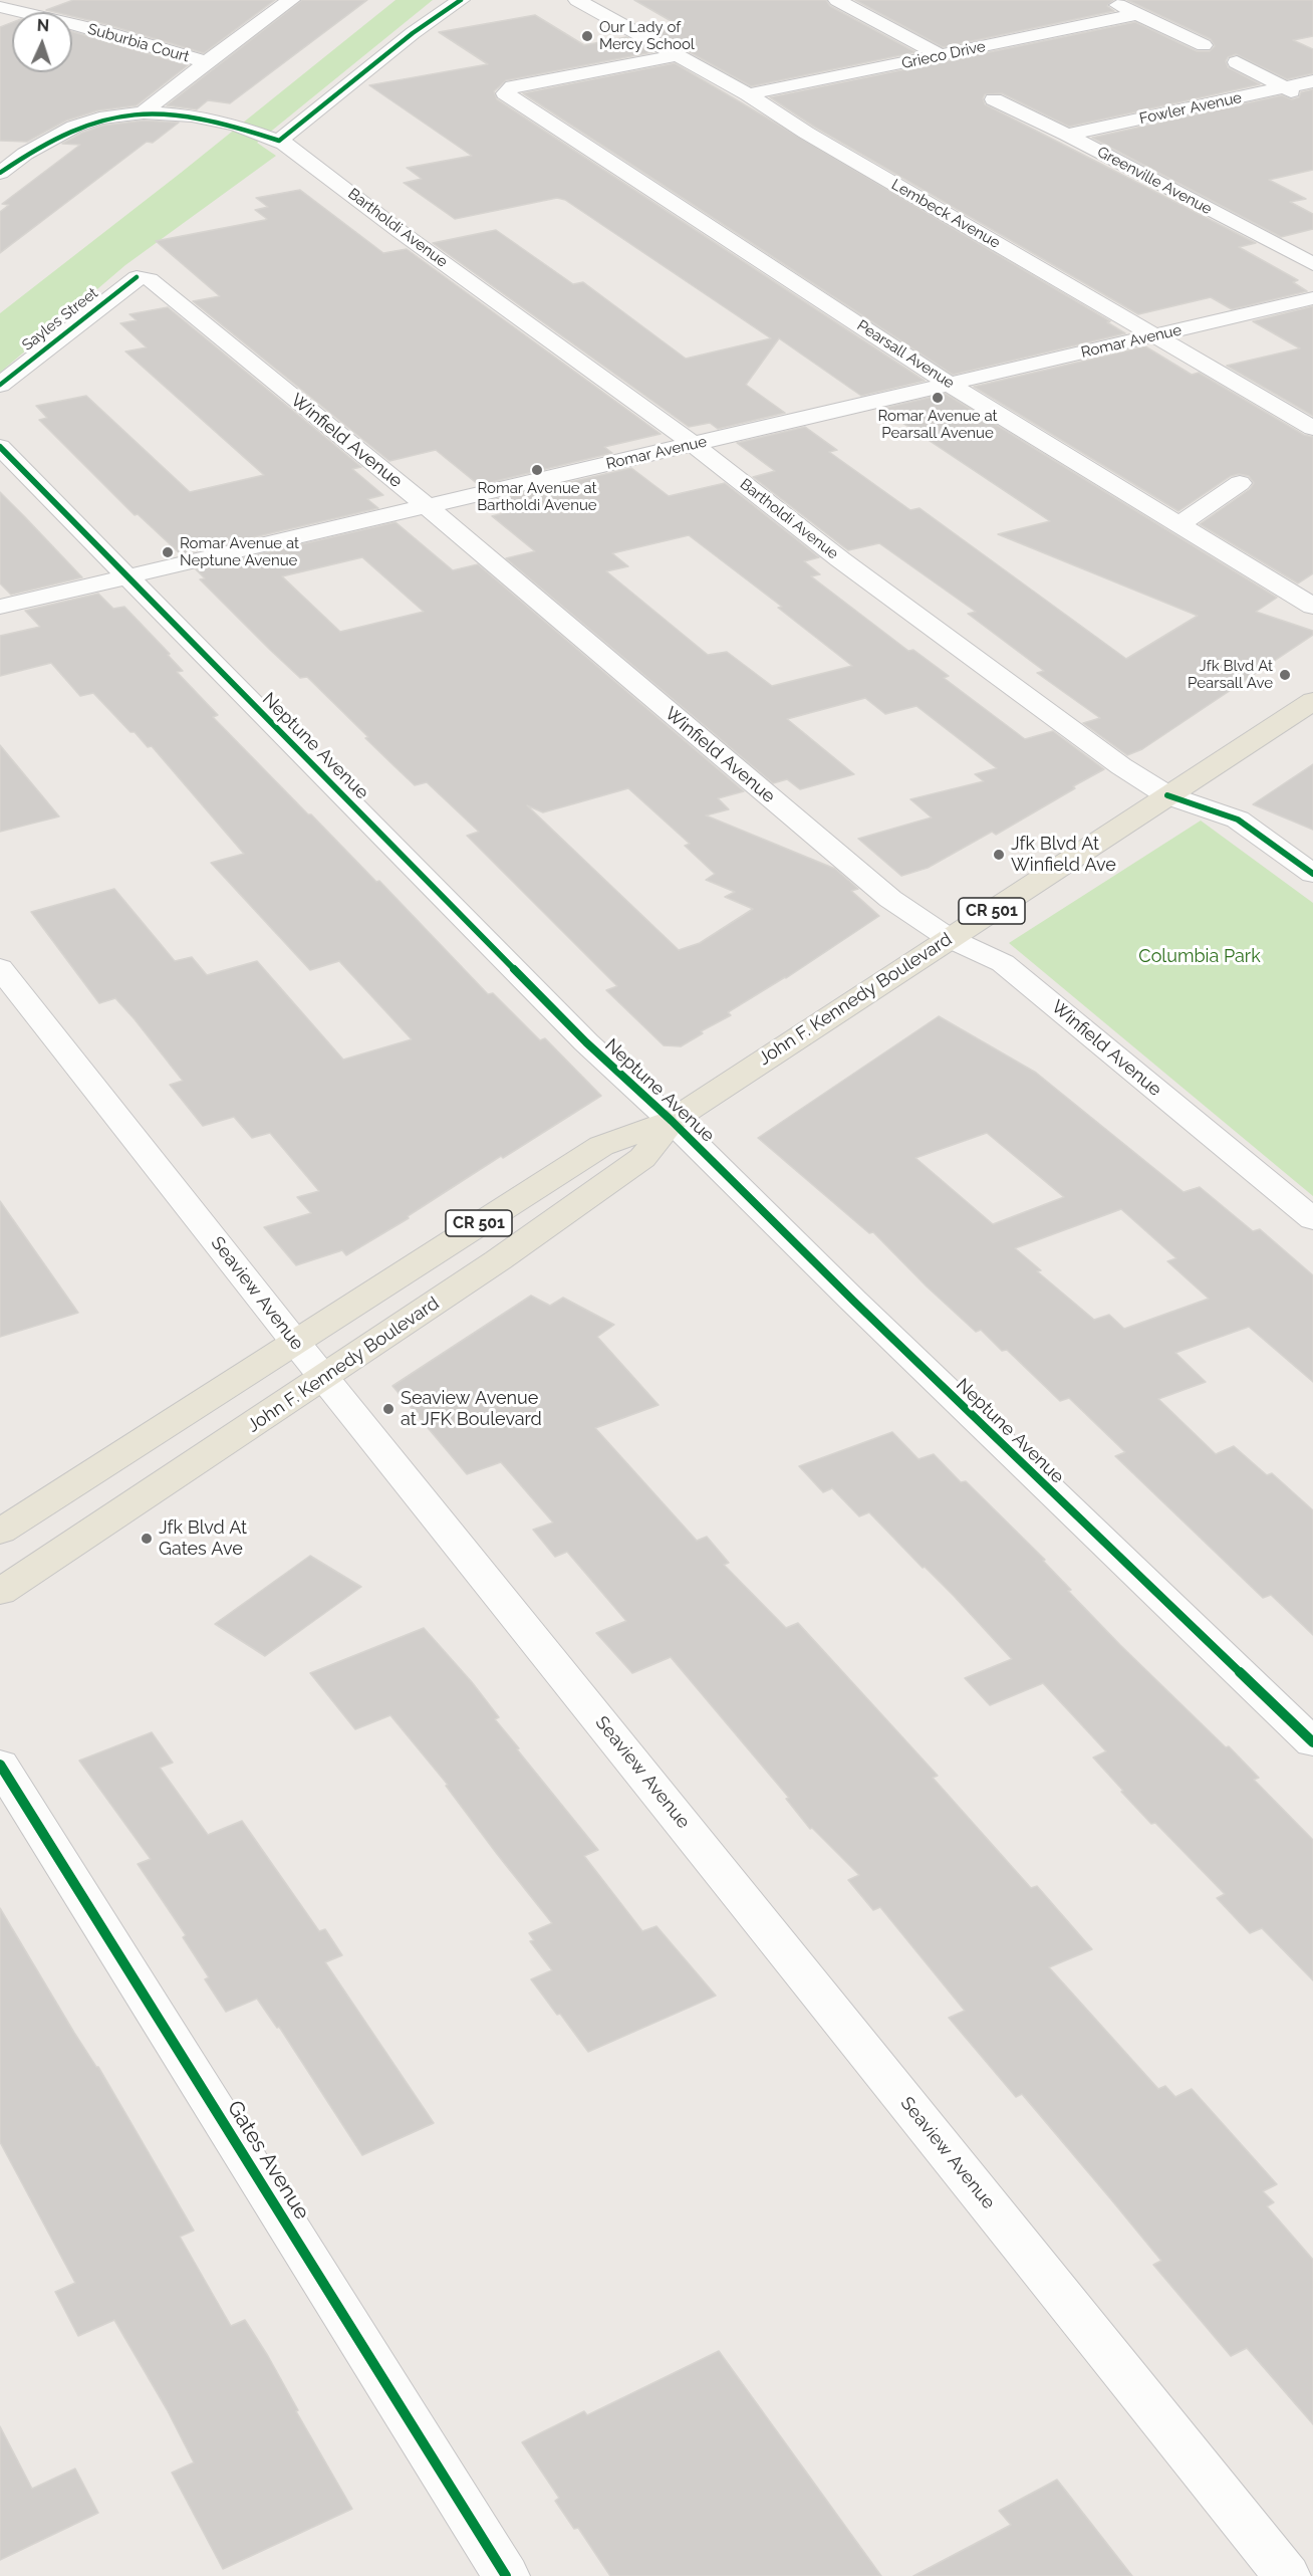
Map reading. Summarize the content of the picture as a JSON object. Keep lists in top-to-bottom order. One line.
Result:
{"streets":{"main road":["CR 501","John F. Kennedy Boulevard"],"street":["Suburbia Court","Grieco Drive","Fowler Avenue","Greenville Avenue","Lembeck Avenue","Bartholdi Avenue","Sayles Street","Romar Avenue","Pearsall Avenue","Winfield Avenue","Neptune Avenue","Seaview Avenue","Gates Avenue"]},"crossings":[["Grieco Drive","Lembeck Avenue"],["Fowler Avenue","Greenville Avenue"],["Lembeck Avenue","Romar Avenue"],["Lembeck Avenue","Pearsall Avenue"],["Bartholdi Avenue","Romar Avenue"],["Bartholdi Avenue","John F. Kennedy Boulevard"],["Sayles Street","Winfield Avenue"],["Romar Avenue","Pearsall Avenue"],["Romar Avenue","Winfield Avenue"],["Romar Avenue","Neptune Avenue"],["Winfield Avenue","John F. Kennedy Boulevard"],["Neptune Avenue","John F. Kennedy Boulevard"],["John F. Kennedy Boulevard","Seaview Avenue"]],"parks":["Columbia Park"],"places":["Our Lady of Mercy School","Romar Avenue at Pearsall Avenue","Romar Avenue at Bartholdi Avenue","Romar Avenue at Neptune Avenue","Jfk Blvd At Pearsall Ave","Jfk Blvd At Winfield Ave","Seaview Avenue at JFK Boulevard","Jfk Blvd At Gates Ave"],"north":"top"}
